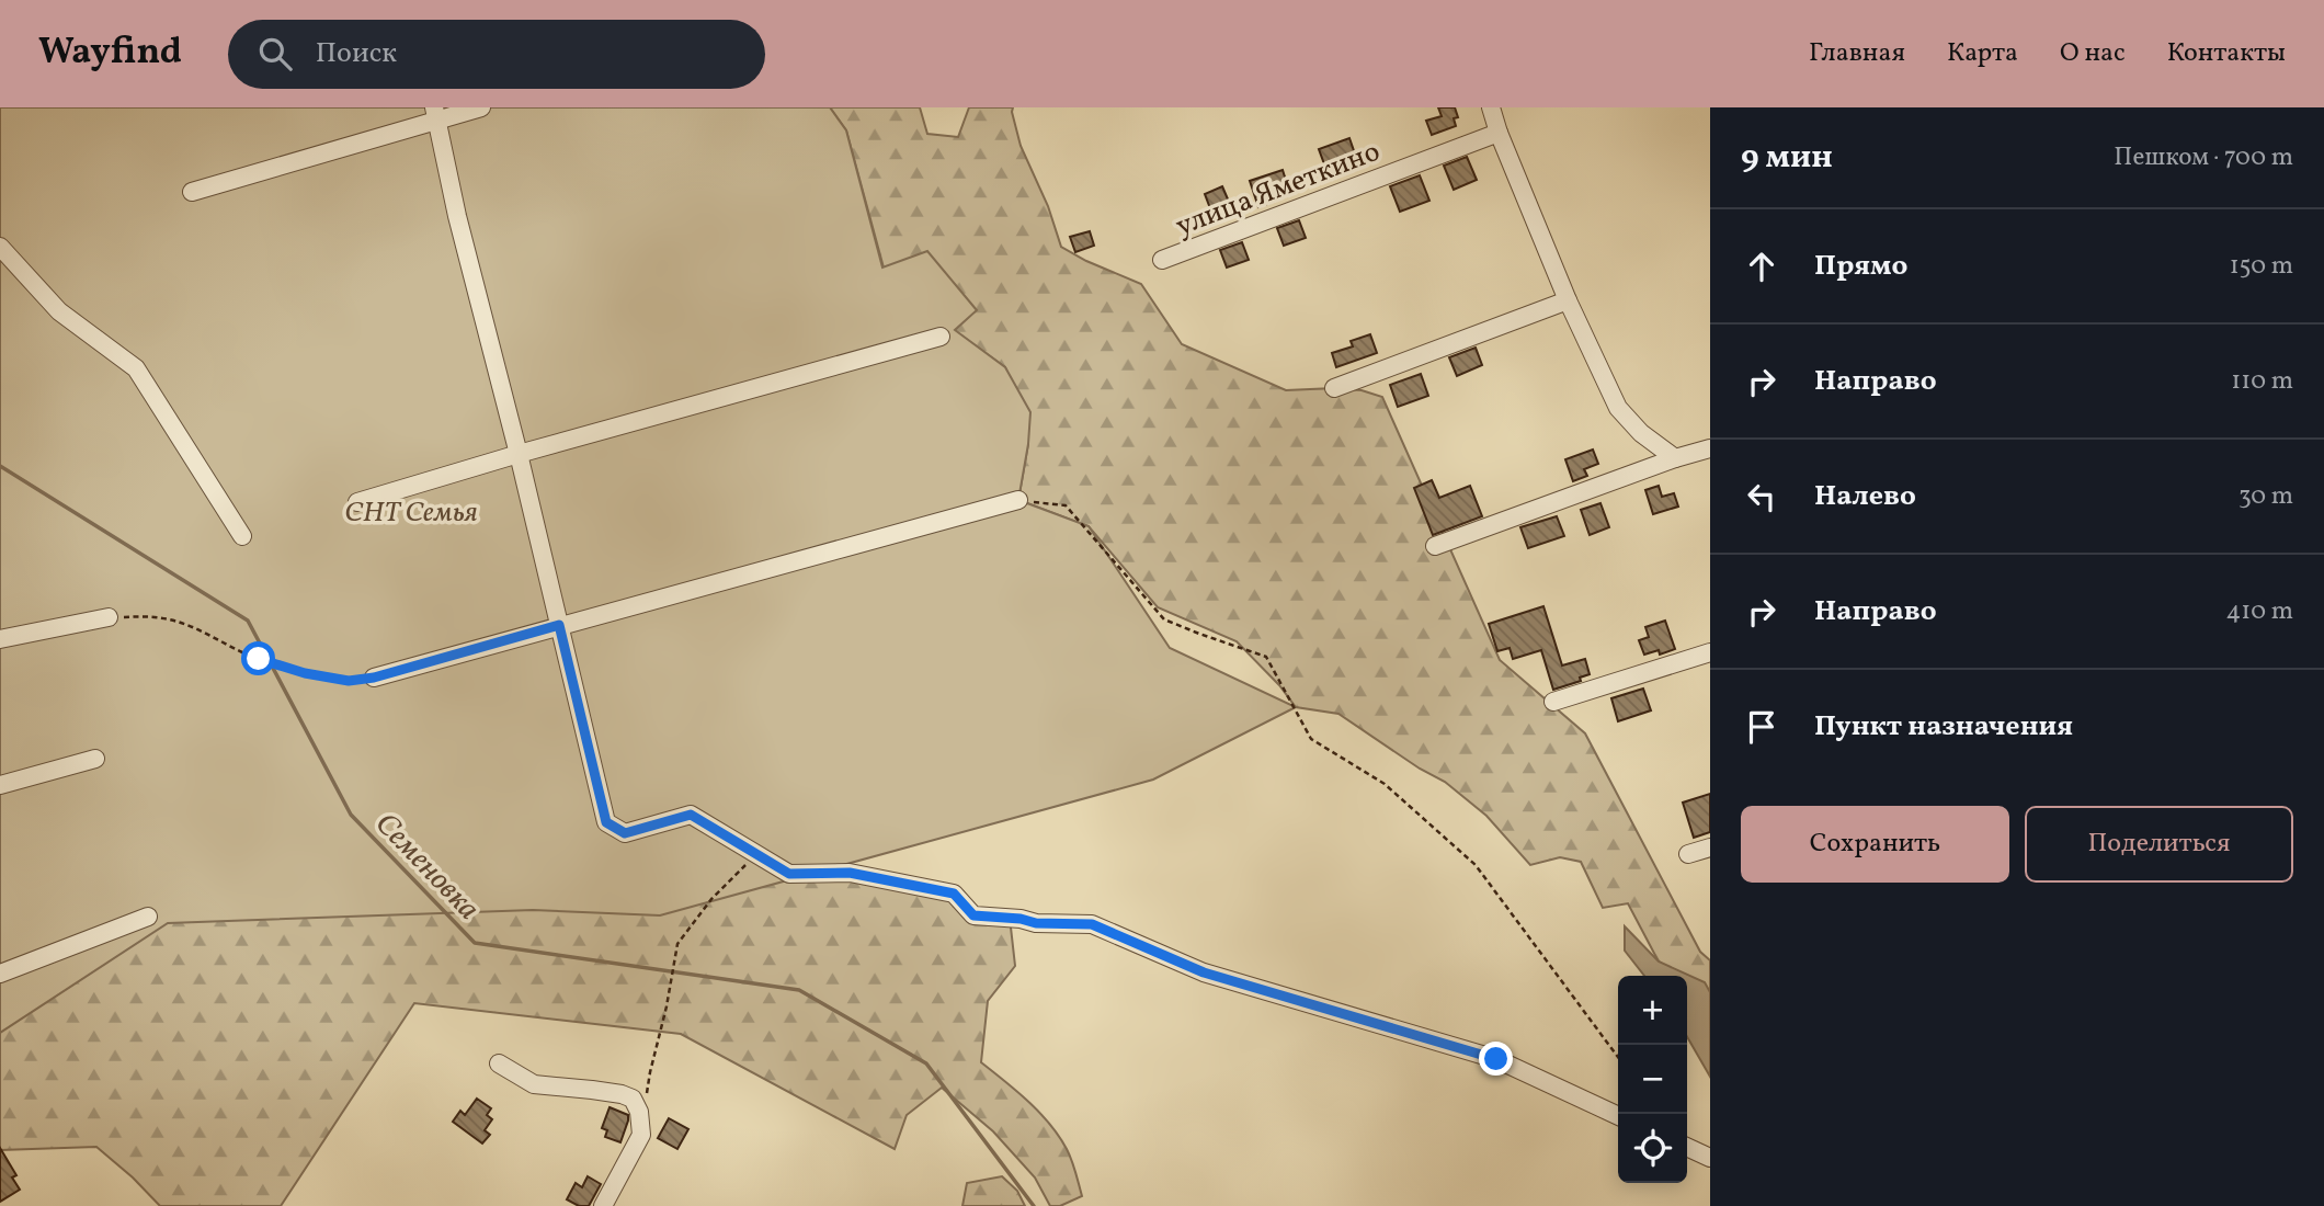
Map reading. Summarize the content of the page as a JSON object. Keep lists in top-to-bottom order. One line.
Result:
{"streets":{"street":["улица Яметкино"]},"water":["Семеновка"],"parks":["СНТ Семья"],"page":{"header":"Wayfind","search":"Поиск","nav":["Главная","Карта","О нас","Контакты"],"heading":["9 мин","Пешком · 700 m"],"list":[["Прямо","150 m"],["Направо","110 m"],["Налево","30 m"],["Направо","410 m"],"Пункт назначения"],"buttons":["Сохранить","Поделиться"],"map_buttons":["+","−"]}}
